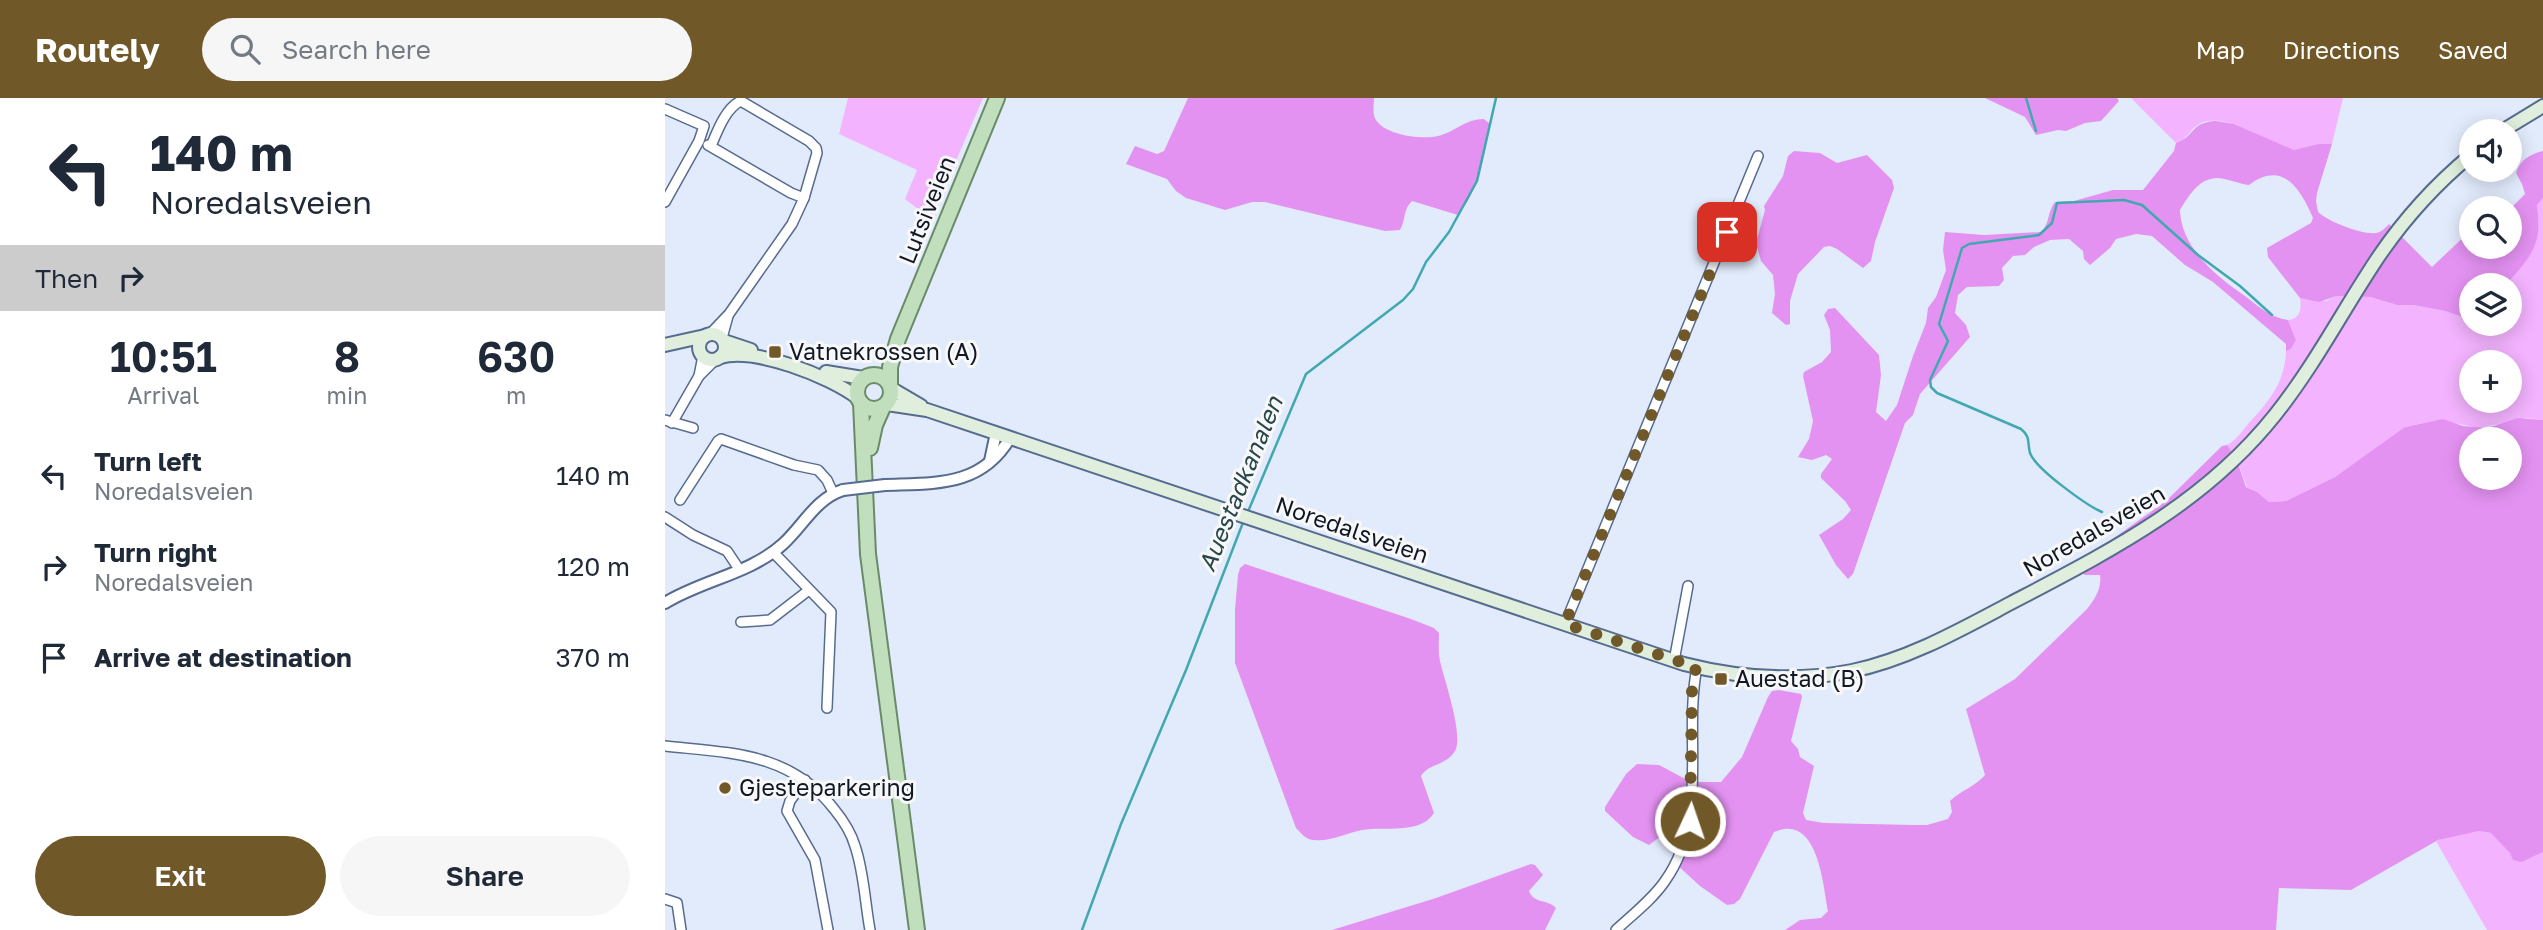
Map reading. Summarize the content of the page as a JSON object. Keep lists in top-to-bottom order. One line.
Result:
{"streets":{"main road":["Lutsiveien","Noredalsveien"]},"crossings":[["Lutsiveien","Noredalsveien"]],"water":["Auestadkanalen"],"places":{"transit":["Vatnekrossen (A)","Auestad (B)"],"other":["Gjesteparkering"]},"page":{"header":"Routely","search":"Search here","nav":["Map","Directions","Saved"],"turn":["140 m","Noredalsveien"],"map_buttons":["+","−"],"then":"Then","eta":["10:51","Arrival","8","min","630","m"],"list":[{"name":"Turn left","note":"Noredalsveien","value":"140 m"},{"name":"Turn right","note":"Noredalsveien","value":"120 m"},{"name":"Arrive at destination","value":"370 m"}],"buttons":["Exit","Share"]}}
